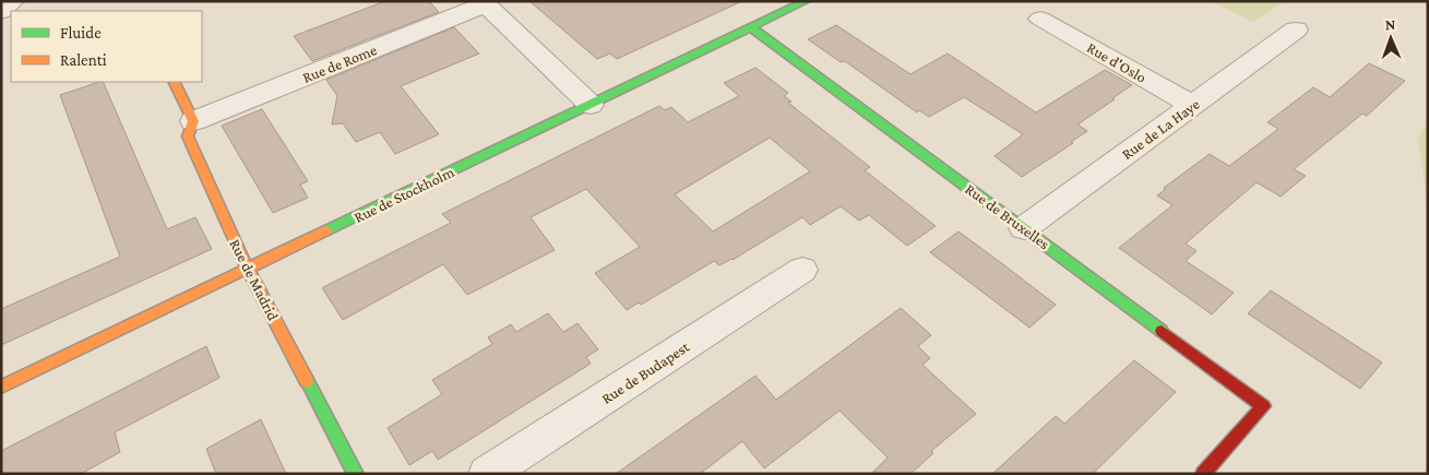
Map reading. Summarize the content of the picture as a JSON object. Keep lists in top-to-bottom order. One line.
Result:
{"streets":{"street":["Rue d'Oslo","Rue de Rome","Rue de La Haye","Rue de Stockholm","Rue de Bruxelles","Rue de Madrid","Rue de Budapest"]},"crossings":[["Rue d'Oslo","Rue de La Haye"],["Rue de Rome","Rue de Madrid"],["Rue de La Haye","Rue de Bruxelles"],["Rue de Stockholm","Rue de Bruxelles"],["Rue de Stockholm","Rue de Madrid"]],"legend":["Fluide","Ralenti"],"north":"top"}
